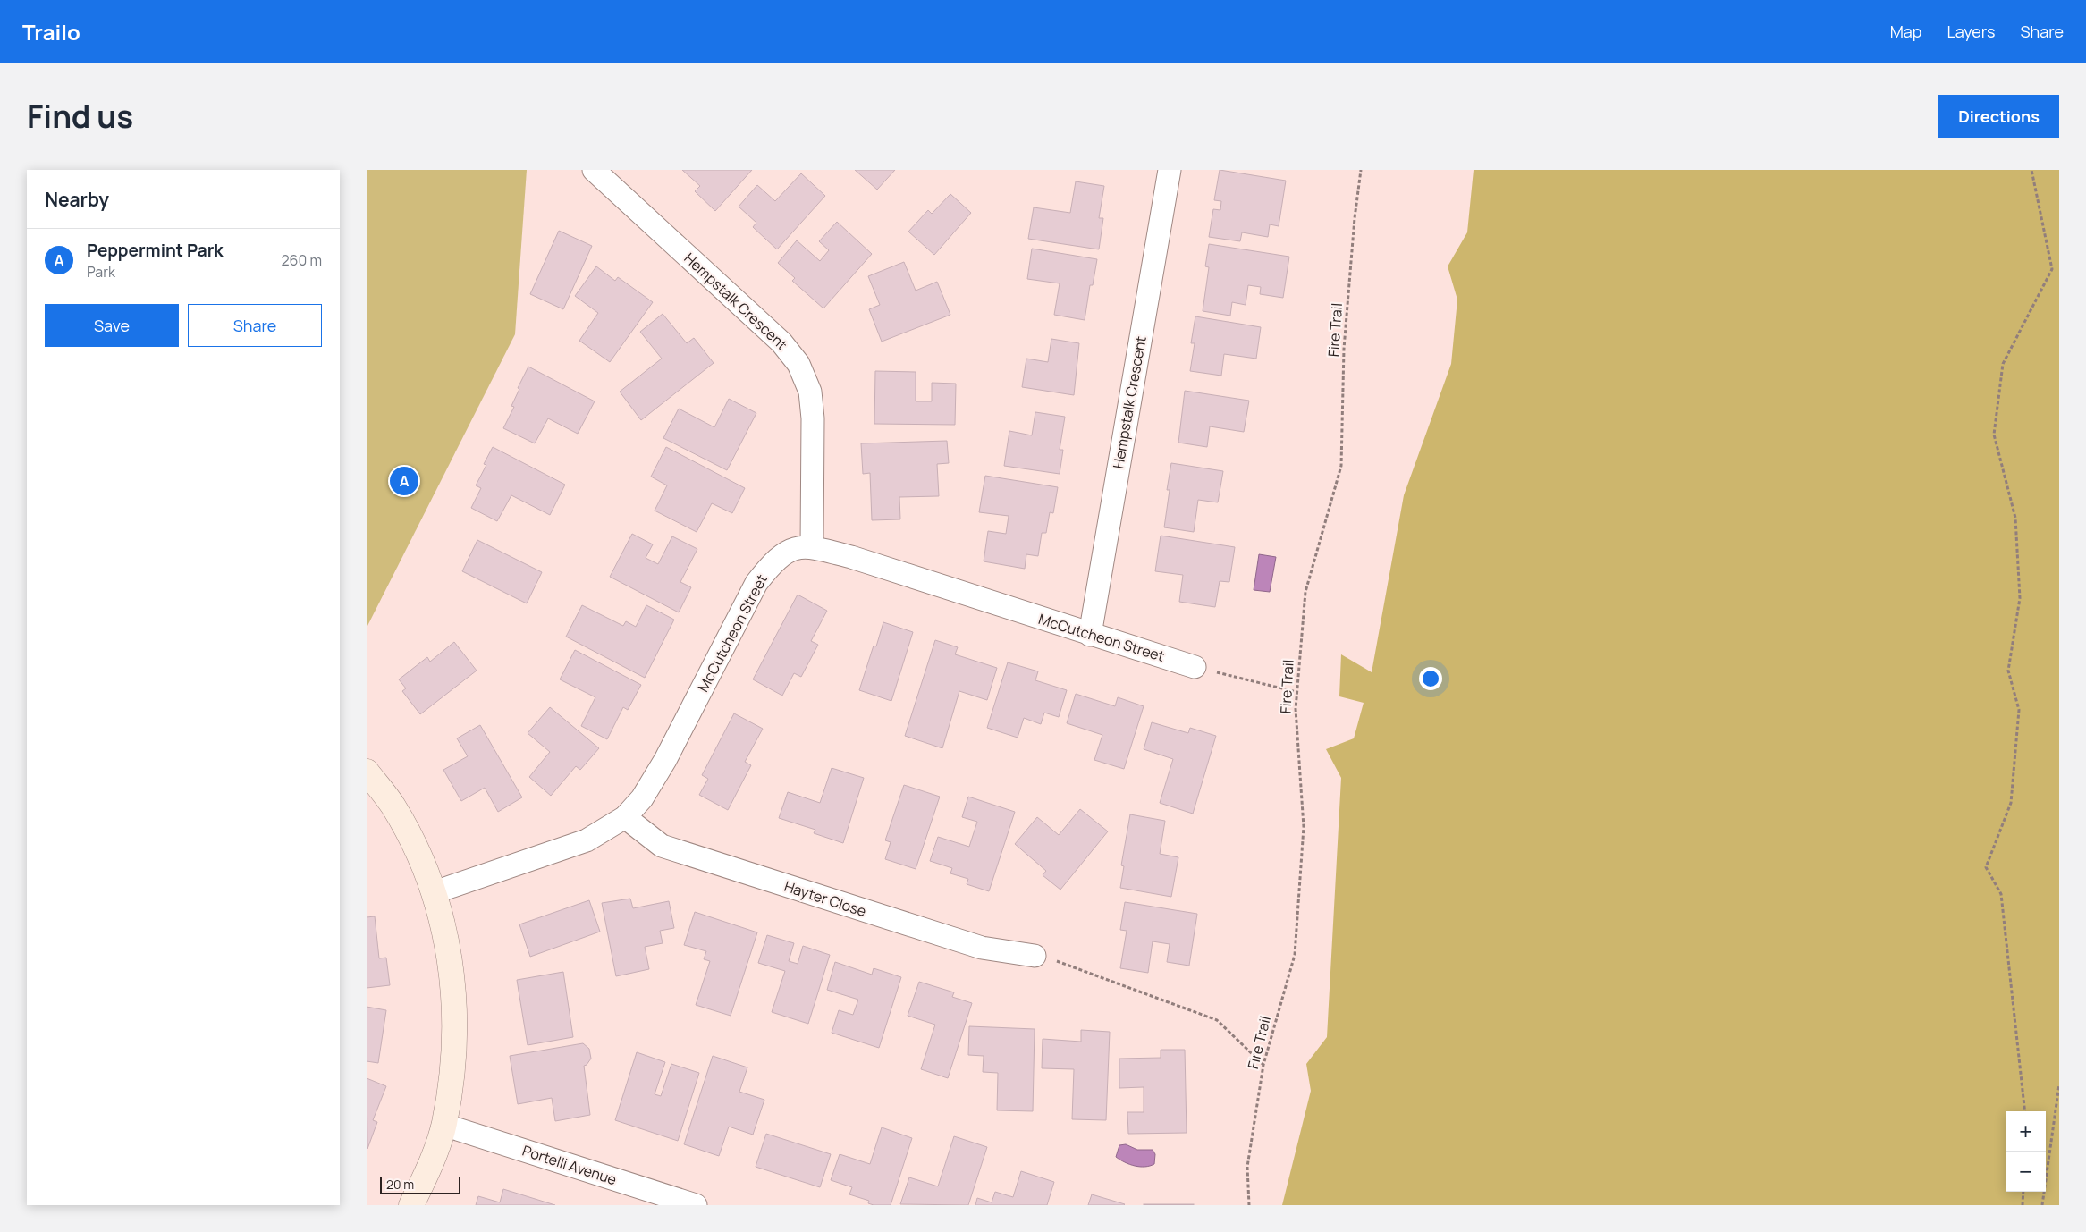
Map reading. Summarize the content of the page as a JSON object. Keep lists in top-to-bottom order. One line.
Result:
{"streets":{"street":["Hempstalk Crescent","McCutcheon Street","Hayter Close","Portelli Avenue"],"path":["Fire Trail"]},"crossings":[["Hempstalk Crescent","McCutcheon Street"],["McCutcheon Street","Hayter Close"]],"scale_bar":"20 m","page":{"header":"Trailo","nav":["Map","Layers","Share"],"title":"Find us","buttons":["Directions",["Save","Share"]],"heading":"Nearby","list":[{"mark":"A","name":"Peppermint Park","note":"Park","value":"260 m"}],"pins":"A","map_buttons":["+","−"],"scale":"20 m"}}
